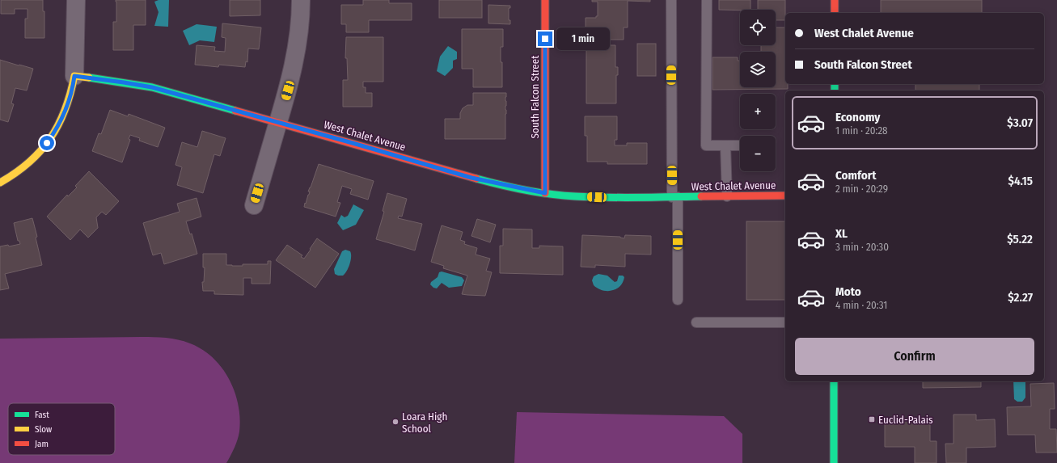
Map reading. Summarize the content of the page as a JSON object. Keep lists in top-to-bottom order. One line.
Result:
{"streets":{"street":["South Falcon Street","West Chalet Avenue"]},"crossings":[["South Falcon Street","West Chalet Avenue"]],"places":{"transit":["Euclid-Palais"],"other":["Loara High School"]},"legend":["Fast","Slow","Jam"],"page":{"map_buttons":["+","−"],"banner":["West Chalet Avenue","South Falcon Street"],"bubble":"1 min","list":[{"name":"Economy","note":"1 min · 20:28","value":"$3.07"},{"name":"Comfort","note":"2 min · 20:29","value":"$4.15"},{"name":"XL","note":"3 min · 20:30","value":"$5.22"},{"name":"Moto","note":"4 min · 20:31","value":"$2.27"}],"buttons":"Confirm"}}
